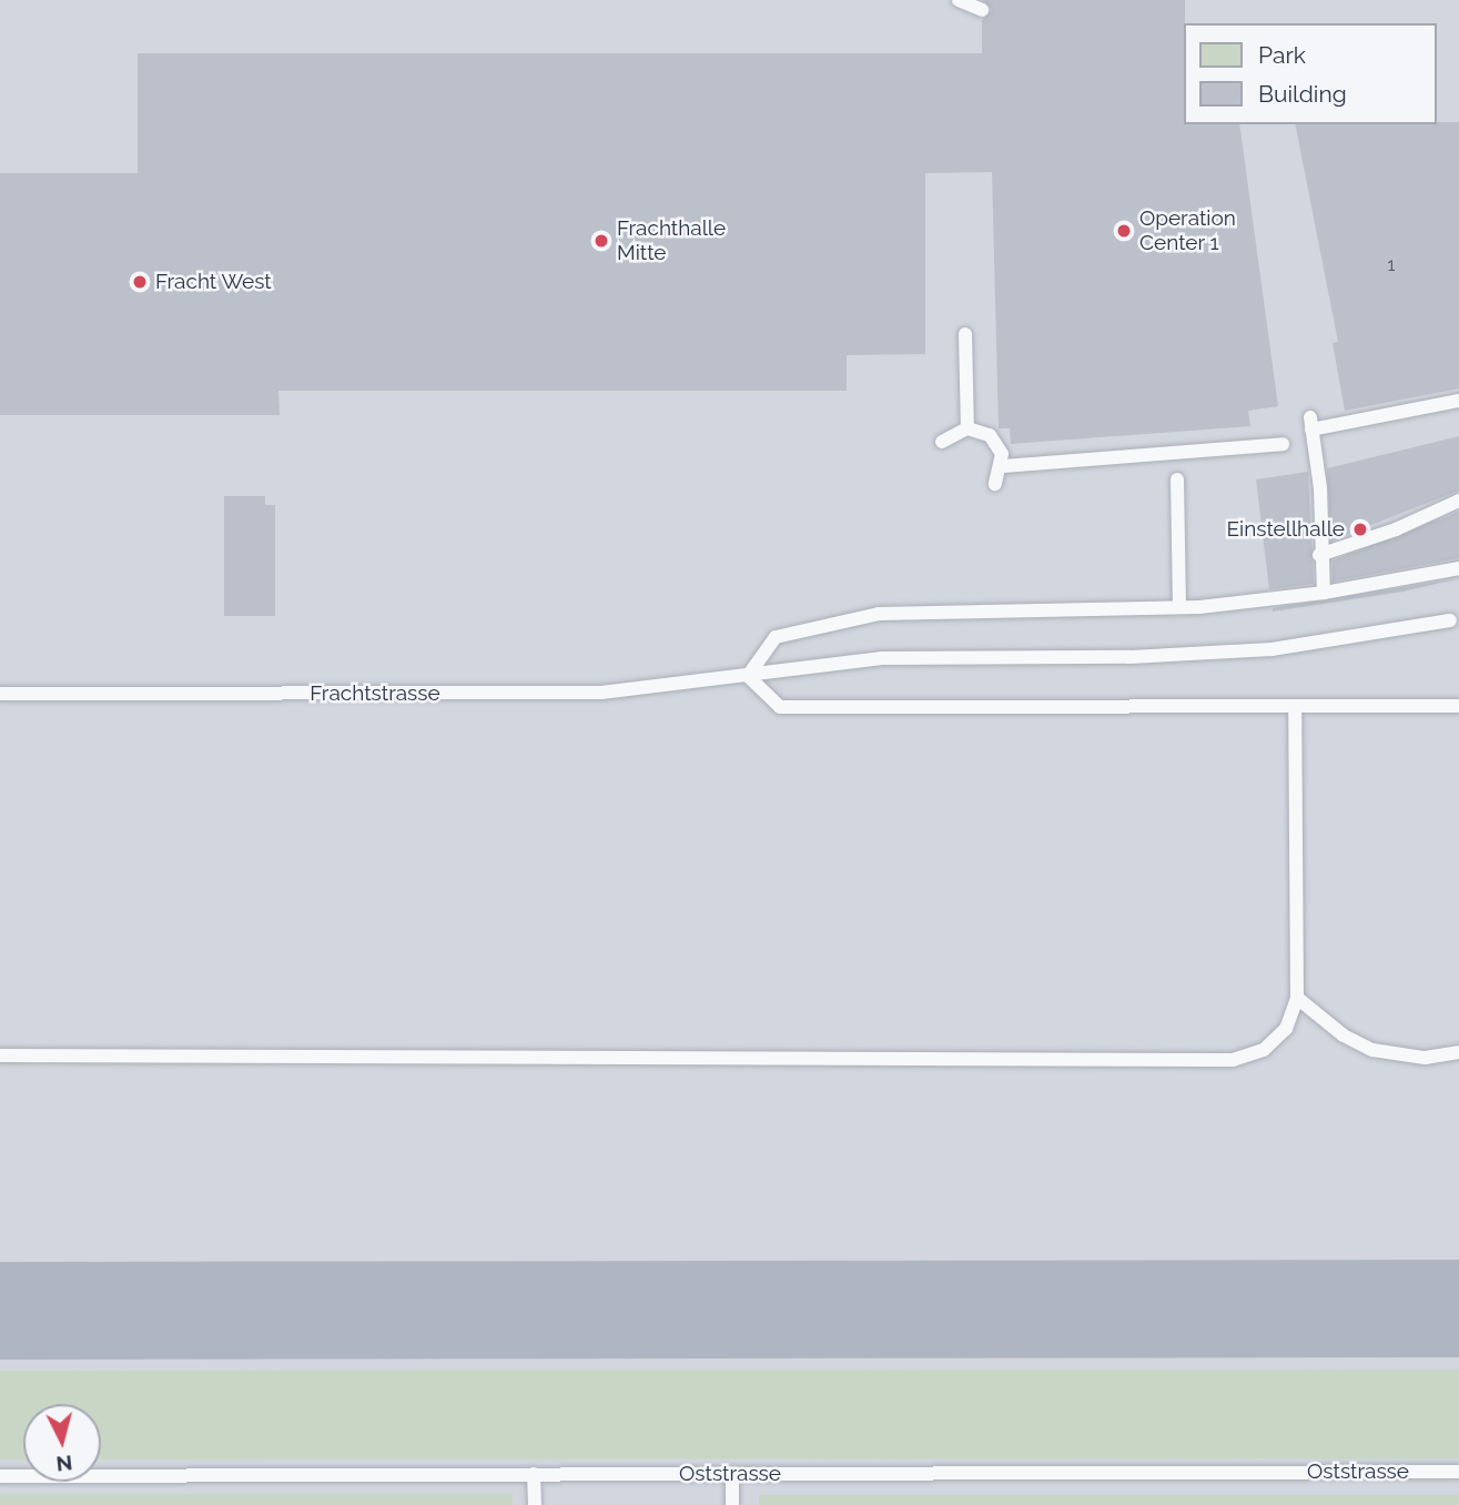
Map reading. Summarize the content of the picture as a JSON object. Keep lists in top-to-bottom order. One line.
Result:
{"streets":{"lane":["Frachtstrasse","Oststrasse"]},"places":["Operation Center 1","Frachthalle Mitte","Fracht West","Einstellhalle"],"house_numbers":["1"],"legend":["Park","Building"],"north":"bottom"}
